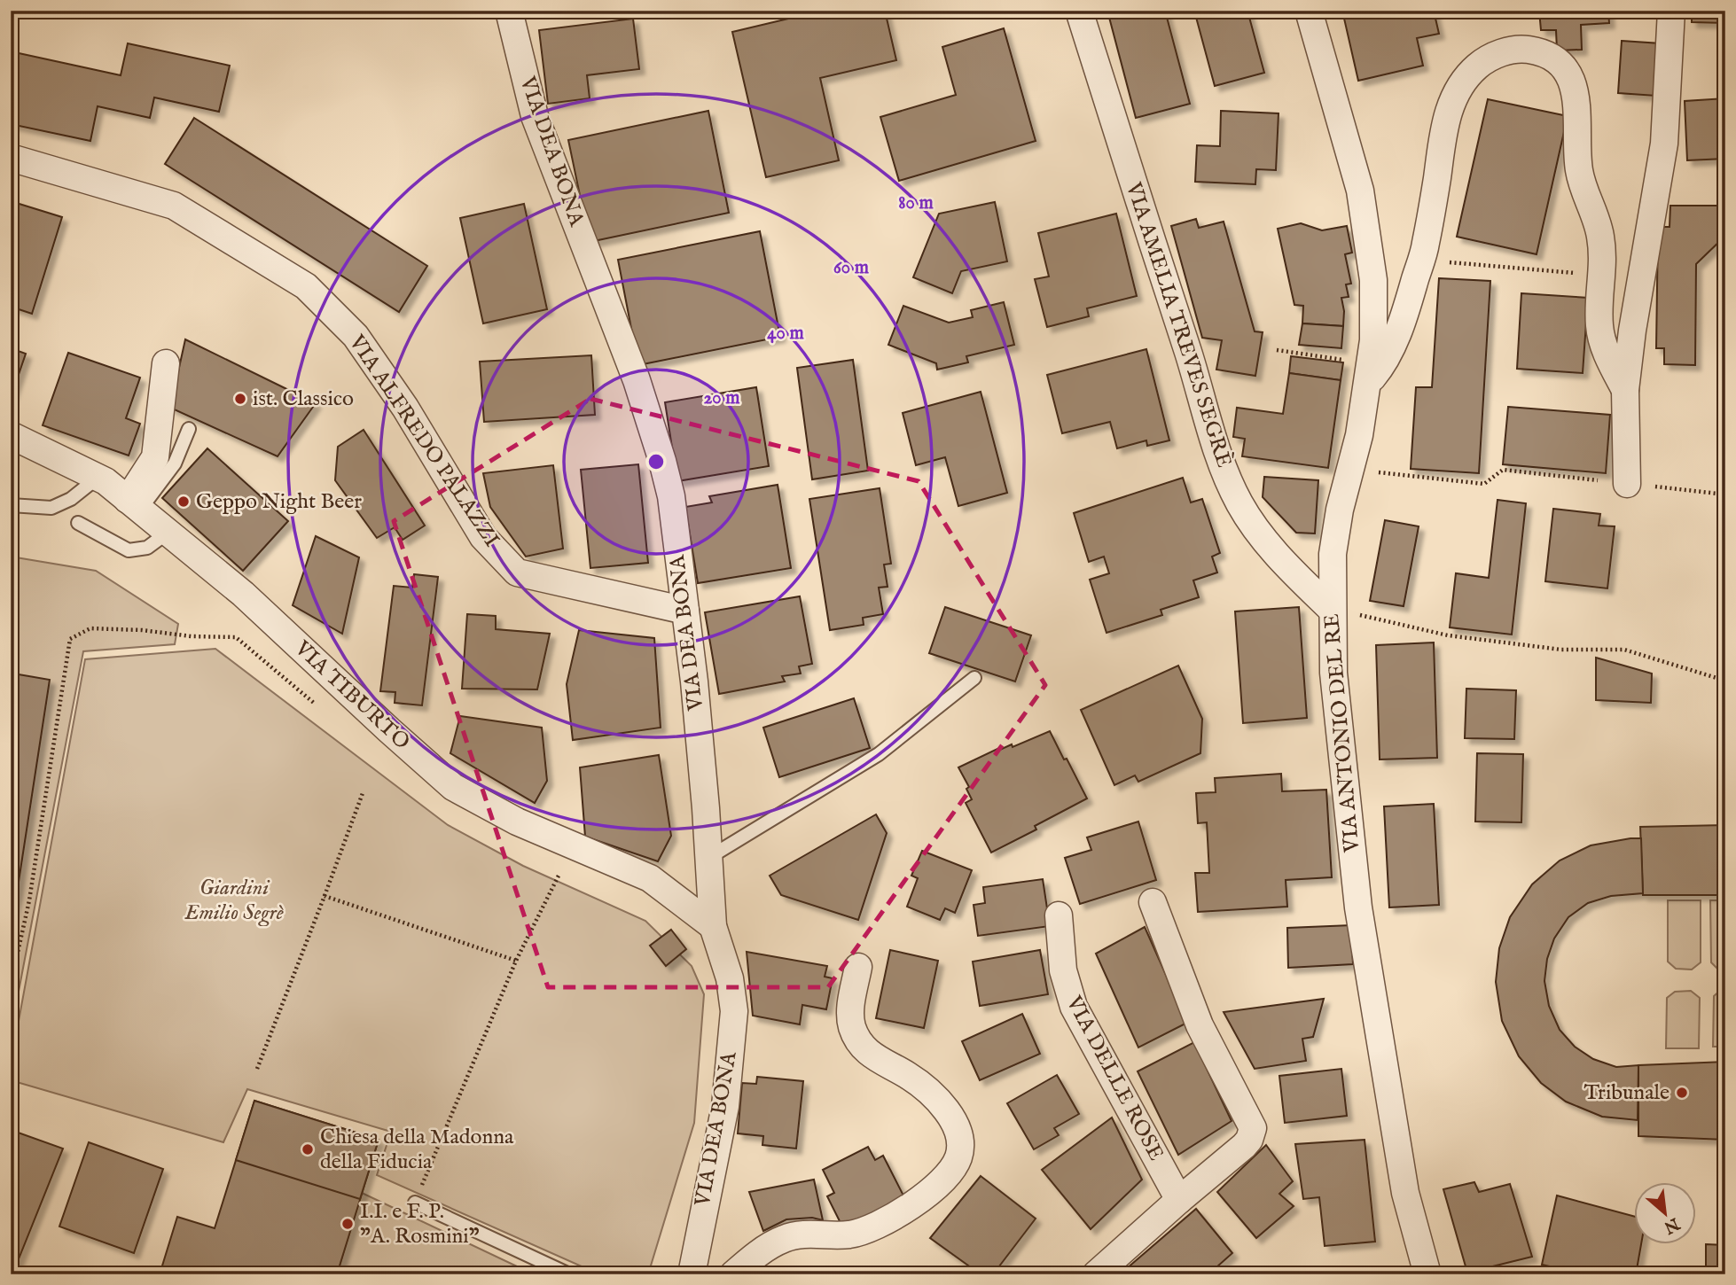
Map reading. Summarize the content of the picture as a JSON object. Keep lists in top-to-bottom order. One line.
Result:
{"streets":{"street":["VIA DEA BONA","VIA AMELIA TREVES SEGRÈ","VIA ALFREDO PALAZZI","VIA TIBURTO","VIA ANTONIO DEL RE","VIA DELLE ROSE"]},"crossings":[["VIA DEA BONA","VIA ALFREDO PALAZZI"],["VIA DEA BONA","VIA TIBURTO"],["VIA AMELIA TREVES SEGRÈ","VIA ANTONIO DEL RE"]],"parks":["Giardini Emilio Segrè"],"places":["ist. Classico","Geppo Night Beer","Tribunale","Chiesa della Madonna della Fiducia","I.I. e F. P. \"A. Rosmini\""],"north":"bottom right","rings":["80 m","60 m","40 m","20 m"]}
